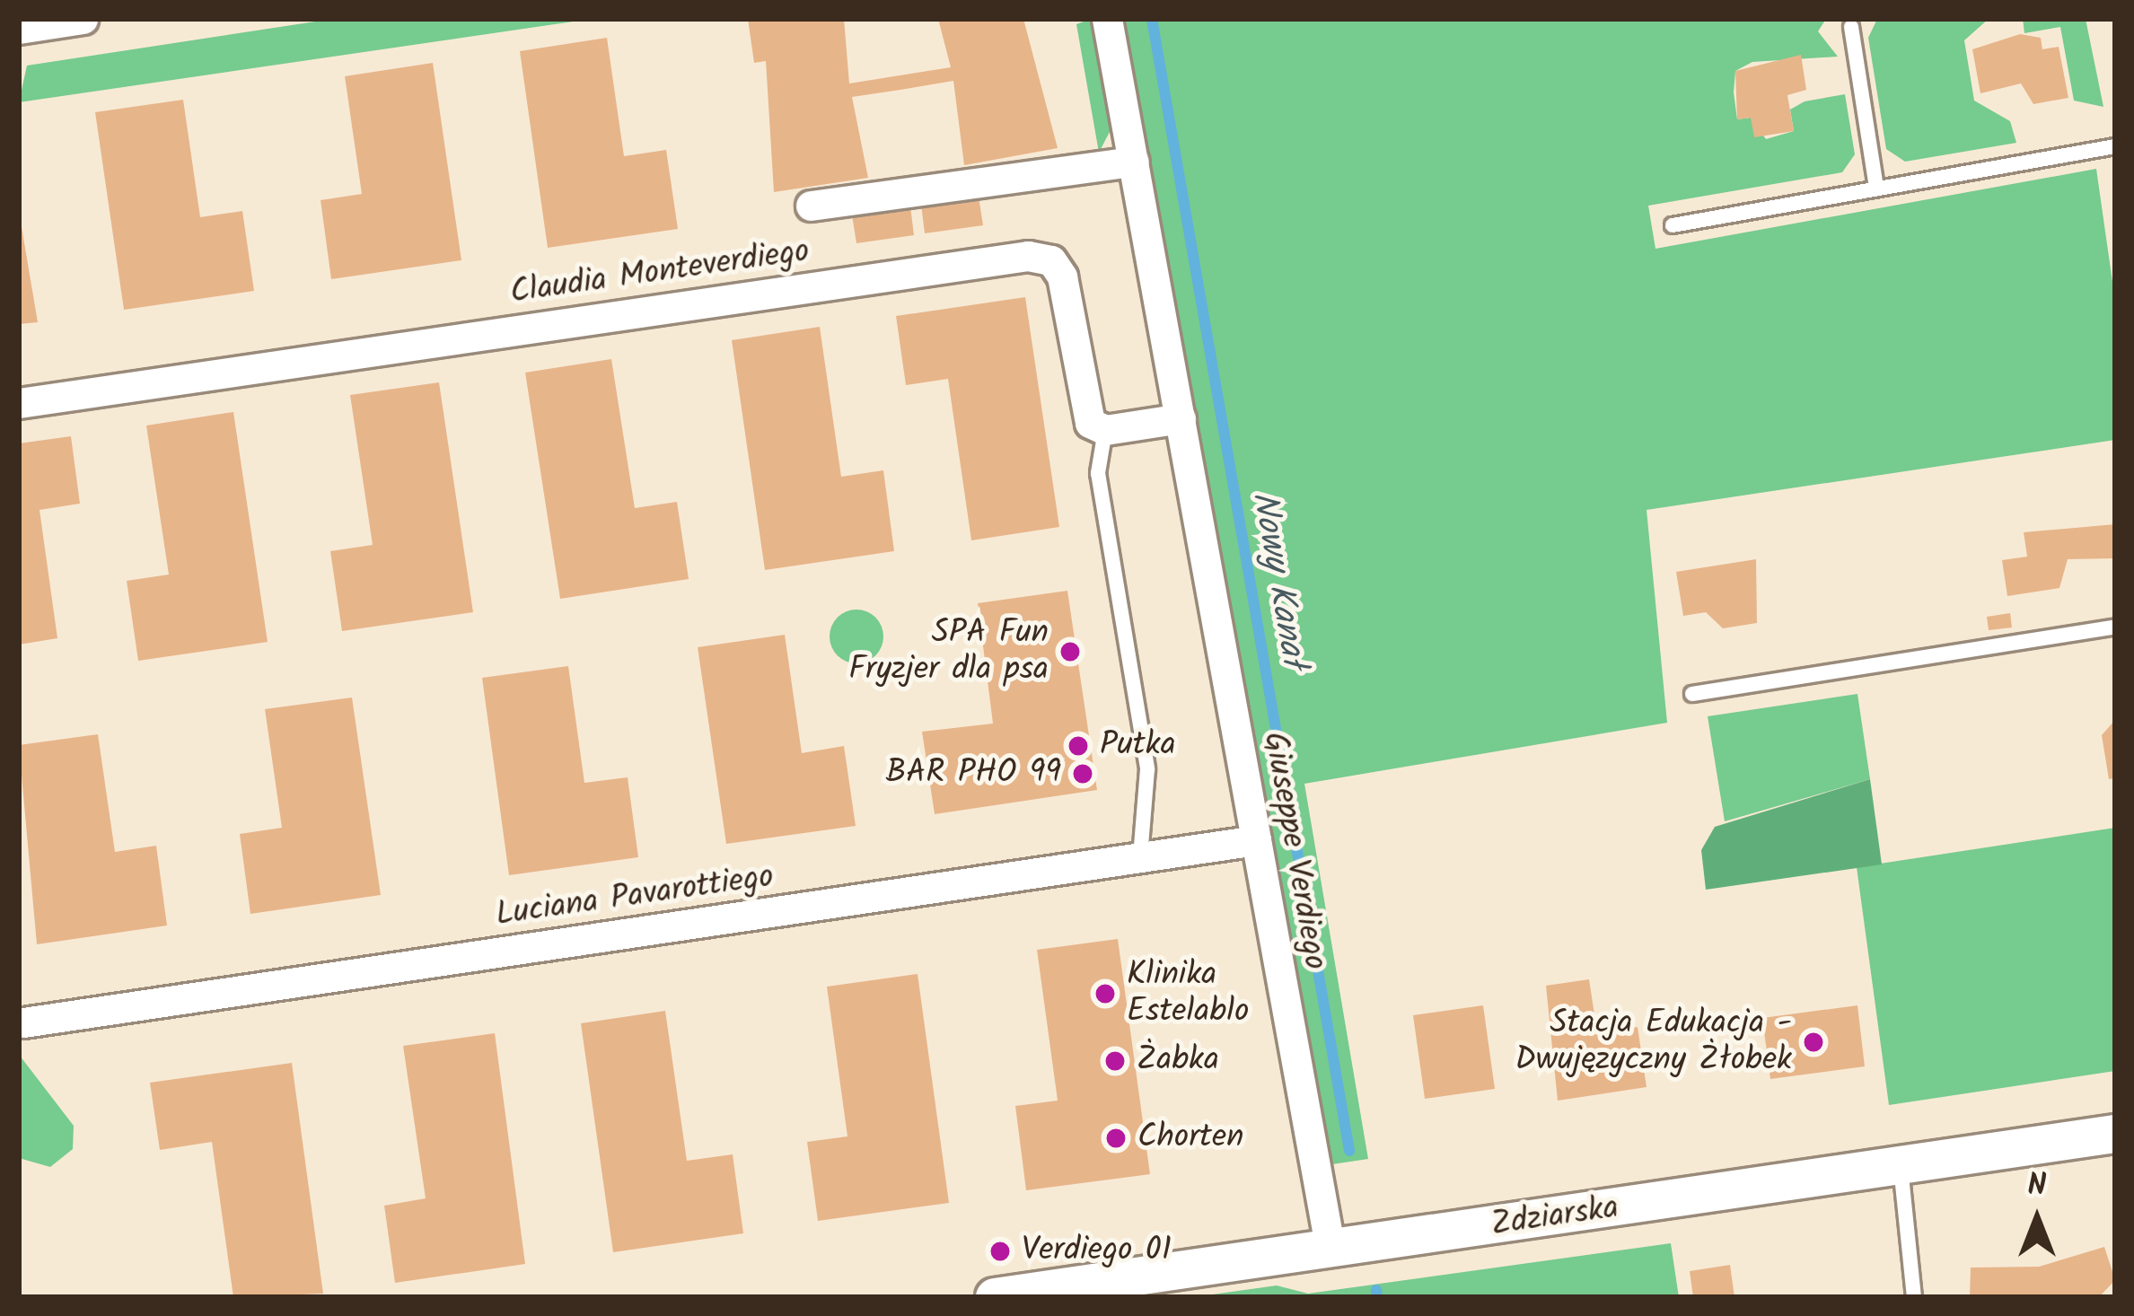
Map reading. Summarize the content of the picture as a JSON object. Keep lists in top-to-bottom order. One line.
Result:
{"streets":{"street":["Claudia Monteverdiego","Giuseppe Verdiego","Luciana Pavarottiego","Zdziarska"]},"crossings":[["Giuseppe Verdiego","Luciana Pavarottiego"],["Giuseppe Verdiego","Zdziarska"]],"water":["Nowy Kanał"],"places":["SPA Fun Fryzjer dla psa","Putka","BAR PHO 99","Klinika Estelablo","Stacja Edukacja - Dwujęzyczny Żłobek","Żabka","Chorten","Verdiego 01"],"north":"top"}
